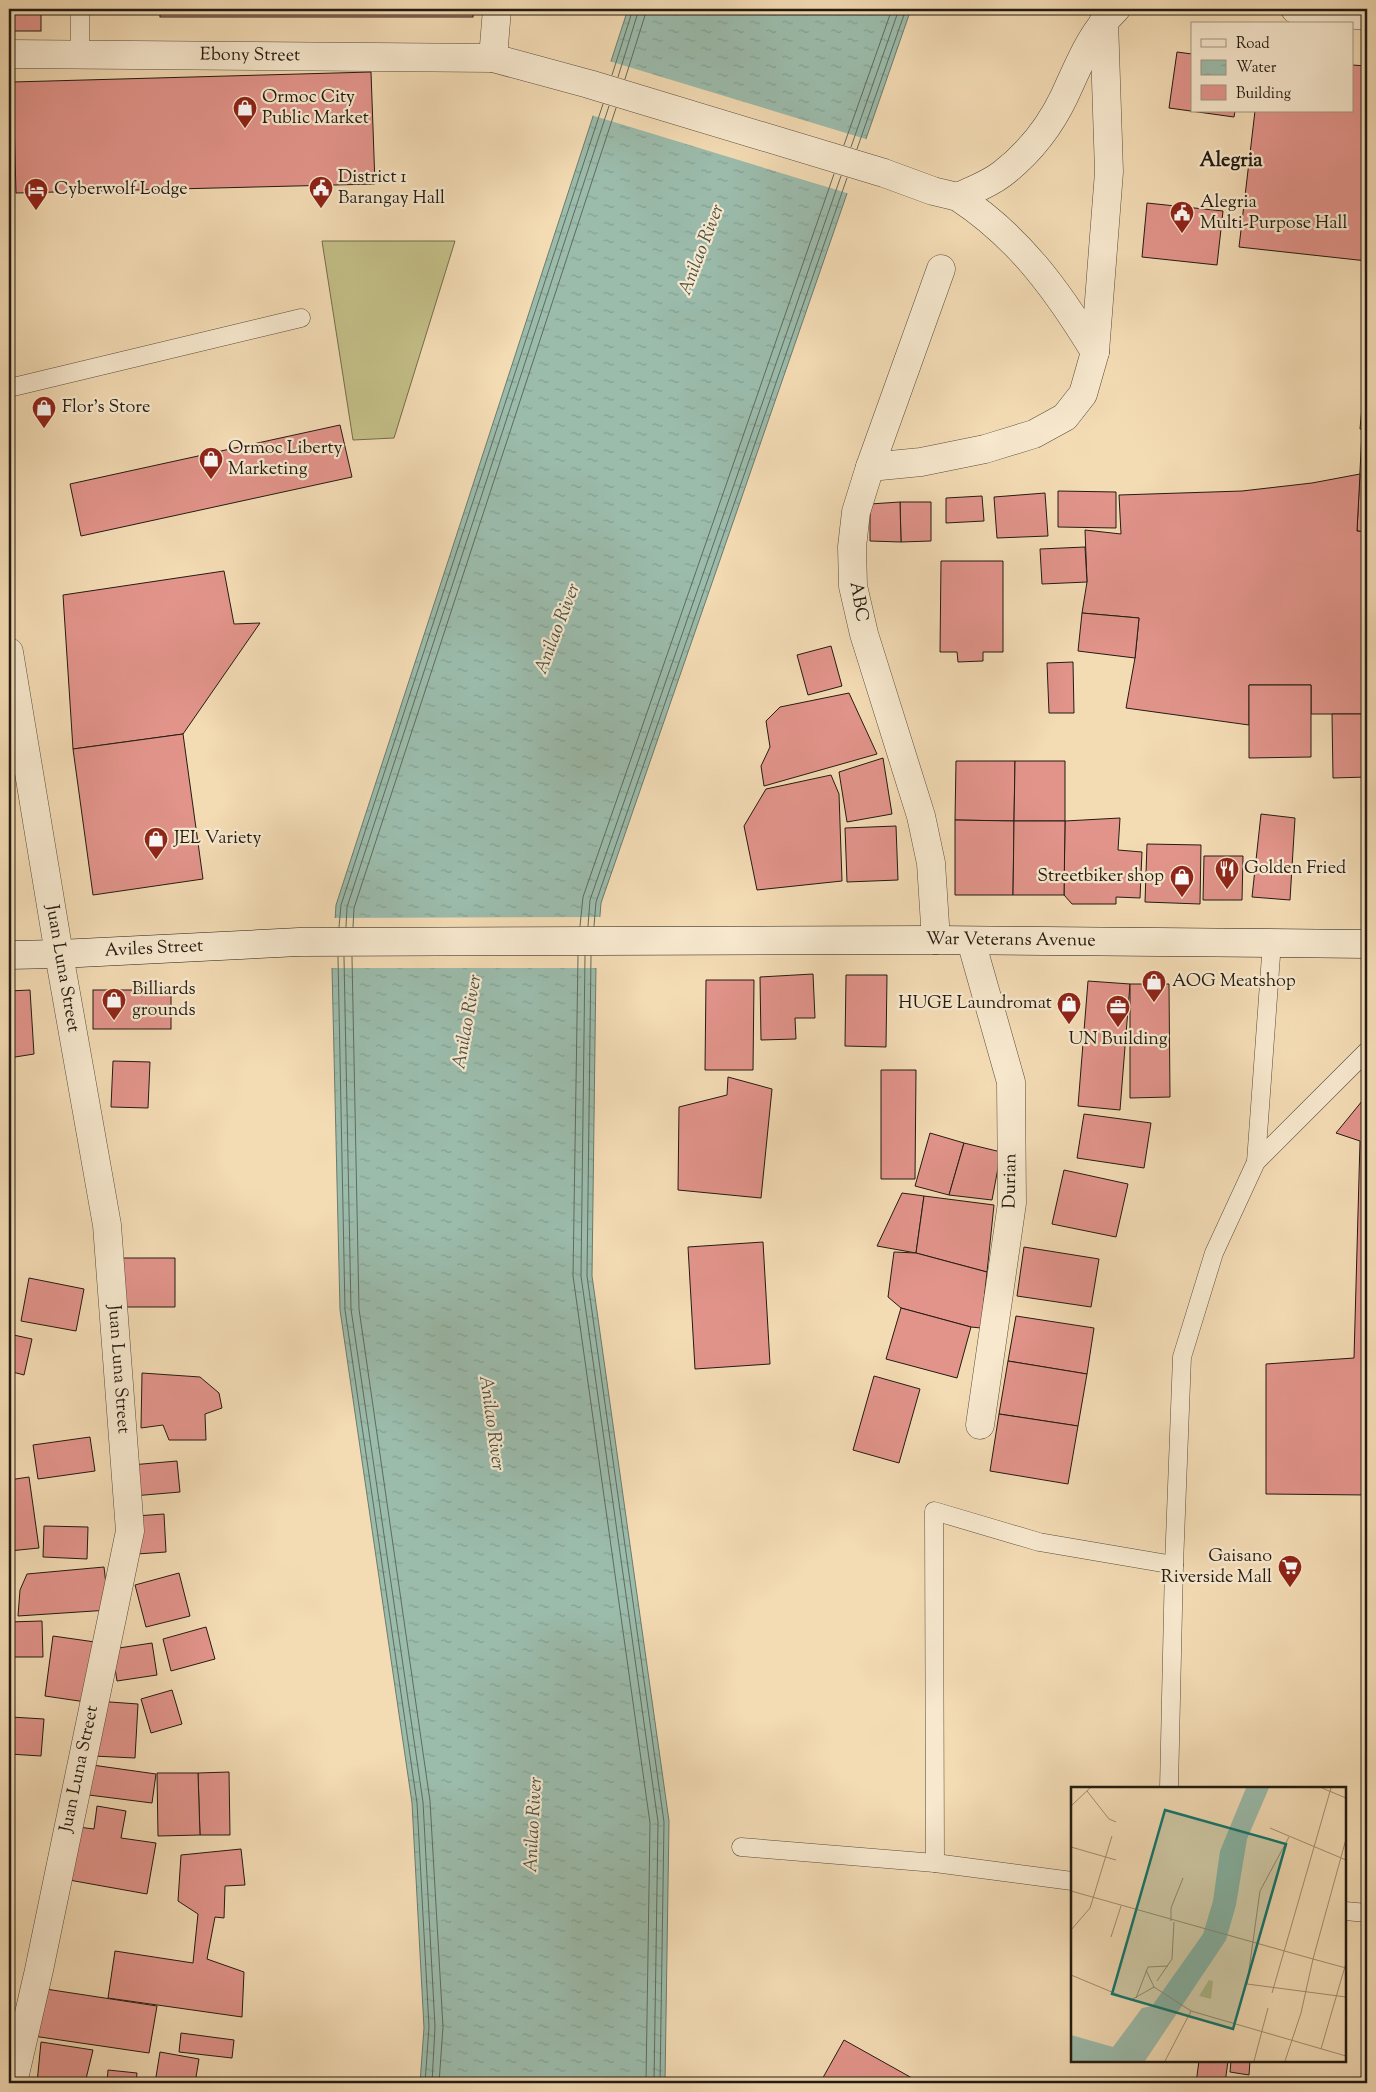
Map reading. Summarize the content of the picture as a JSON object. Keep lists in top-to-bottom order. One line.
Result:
{"streets":{"street":["Ebony Street","ABC","War Veterans Avenue","Aviles Street","Juan Luna Street","Durian"]},"crossings":[["ABC","War Veterans Avenue"],["War Veterans Avenue","Aviles Street"],["War Veterans Avenue","Durian"],["Aviles Street","Juan Luna Street"]],"districts":["Alegria"],"water":["Anilao River"],"places":{"shop":["Ormoc City Public Market","Flor's Store","Ormoc Liberty Marketing","JEL Variety","Streetbiker shop","AOG Meatshop","Billiards grounds","HUGE Laundromat"],"public building":["District 1 Barangay Hall","Alegria Multi-Purpose Hall"],"hotel":["Cyberwolf Lodge"],"restaurant":["Golden Fried"],"office":["UN Building"],"supermarket":["Gaisano Riverside Mall"]},"legend":["Road","Water","Building"]}
